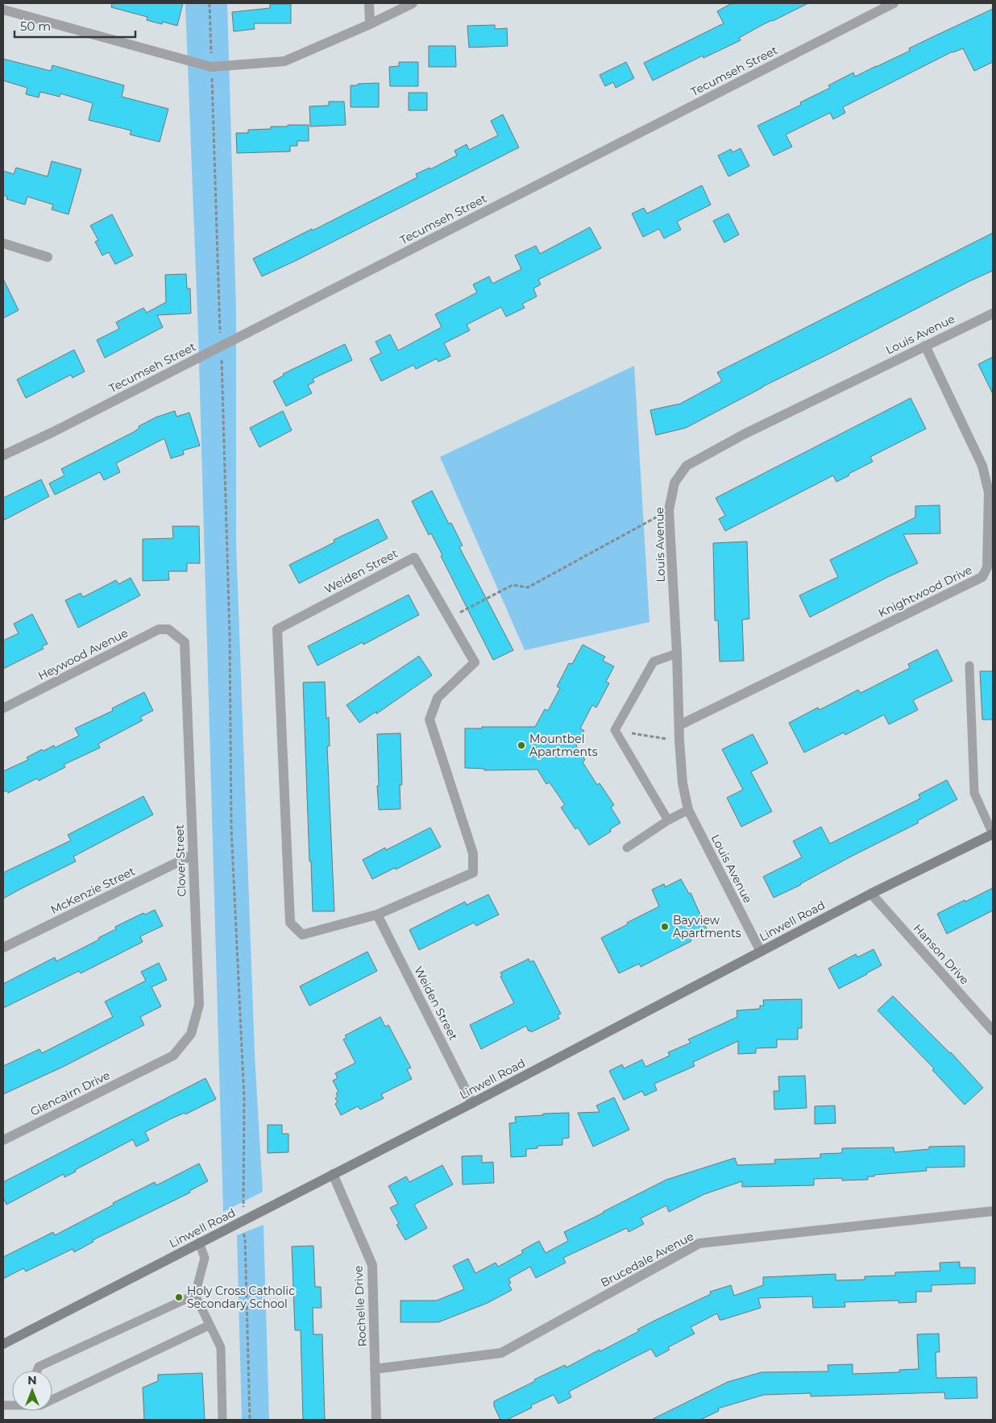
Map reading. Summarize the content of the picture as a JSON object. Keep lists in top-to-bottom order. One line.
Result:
{"streets":{"main road":["Linwell Road"],"street":["Tecumseh Street","Louis Avenue","Weiden Street","Knightwood Drive","Heywood Avenue","Clover Street","McKenzie Street","Hanson Drive","Glencairn Drive","Brucedale Avenue","Rochelle Drive"]},"crossings":[["Louis Avenue","Knightwood Drive"],["Louis Avenue","Linwell Road"],["Weiden Street","Linwell Road"],["Heywood Avenue","Clover Street"],["Clover Street","McKenzie Street"],["Clover Street","Glencairn Drive"],["Linwell Road","Hanson Drive"],["Linwell Road","Rochelle Drive"],["Brucedale Avenue","Rochelle Drive"]],"places":["Mountbel Apartments","Bayview Apartments","Holy Cross Catholic Secondary School"],"scale_bar":"50 m","north":"top"}
